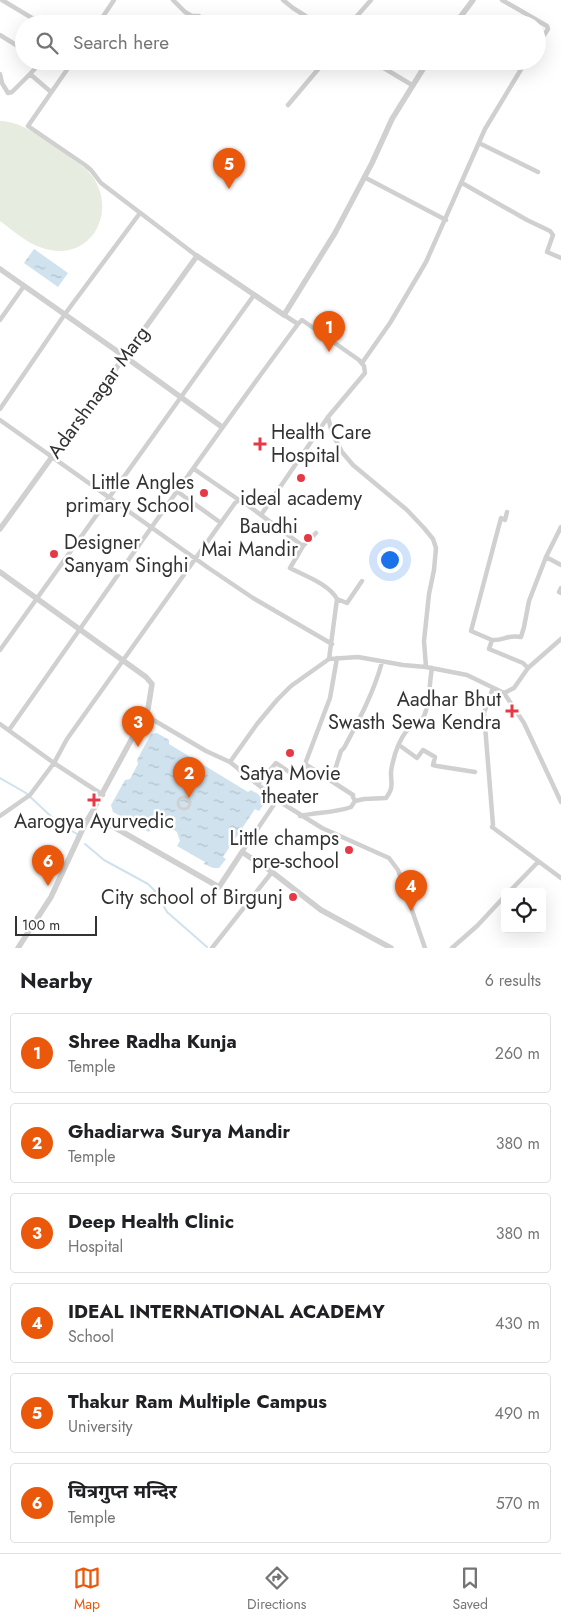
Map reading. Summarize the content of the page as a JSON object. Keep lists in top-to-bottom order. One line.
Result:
{"streets":{"street":["Adarshnagar Marg"]},"places":{"health":["Health Care Hospital","Aadhar Bhut Swasth Sewa Kendra","Aarogya Ayurvedic"],"other":["ideal academy","Little Angles primary School","Baudhi Mai Mandir","Designer Sanyam Singhi","Satya Movie theater","Little champs pre-school","City school of Birgunj"]},"scale_bar":"100 m","page":{"search":"Search here","pins":["5","1","3","2","6","4"],"scale":"100 m","heading":["Nearby","6 results"],"list":[{"mark":"1","name":"Shree Radha Kunja","note":"Temple","value":"260 m"},{"mark":"2","name":"Ghadiarwa Surya Mandir","note":"Temple","value":"380 m"},{"mark":"3","name":"Deep Health Clinic","note":"Hospital","value":"380 m"},{"mark":"4","name":"IDEAL INTERNATIONAL ACADEMY","note":"School","value":"430 m"},{"mark":"5","name":"Thakur Ram Multiple Campus","note":"University","value":"490 m"},{"mark":"6","name":"चित्रगुप्त मन्दिर","note":"Temple","value":"570 m"}],"nav":["Map","Directions","Saved"]}}
